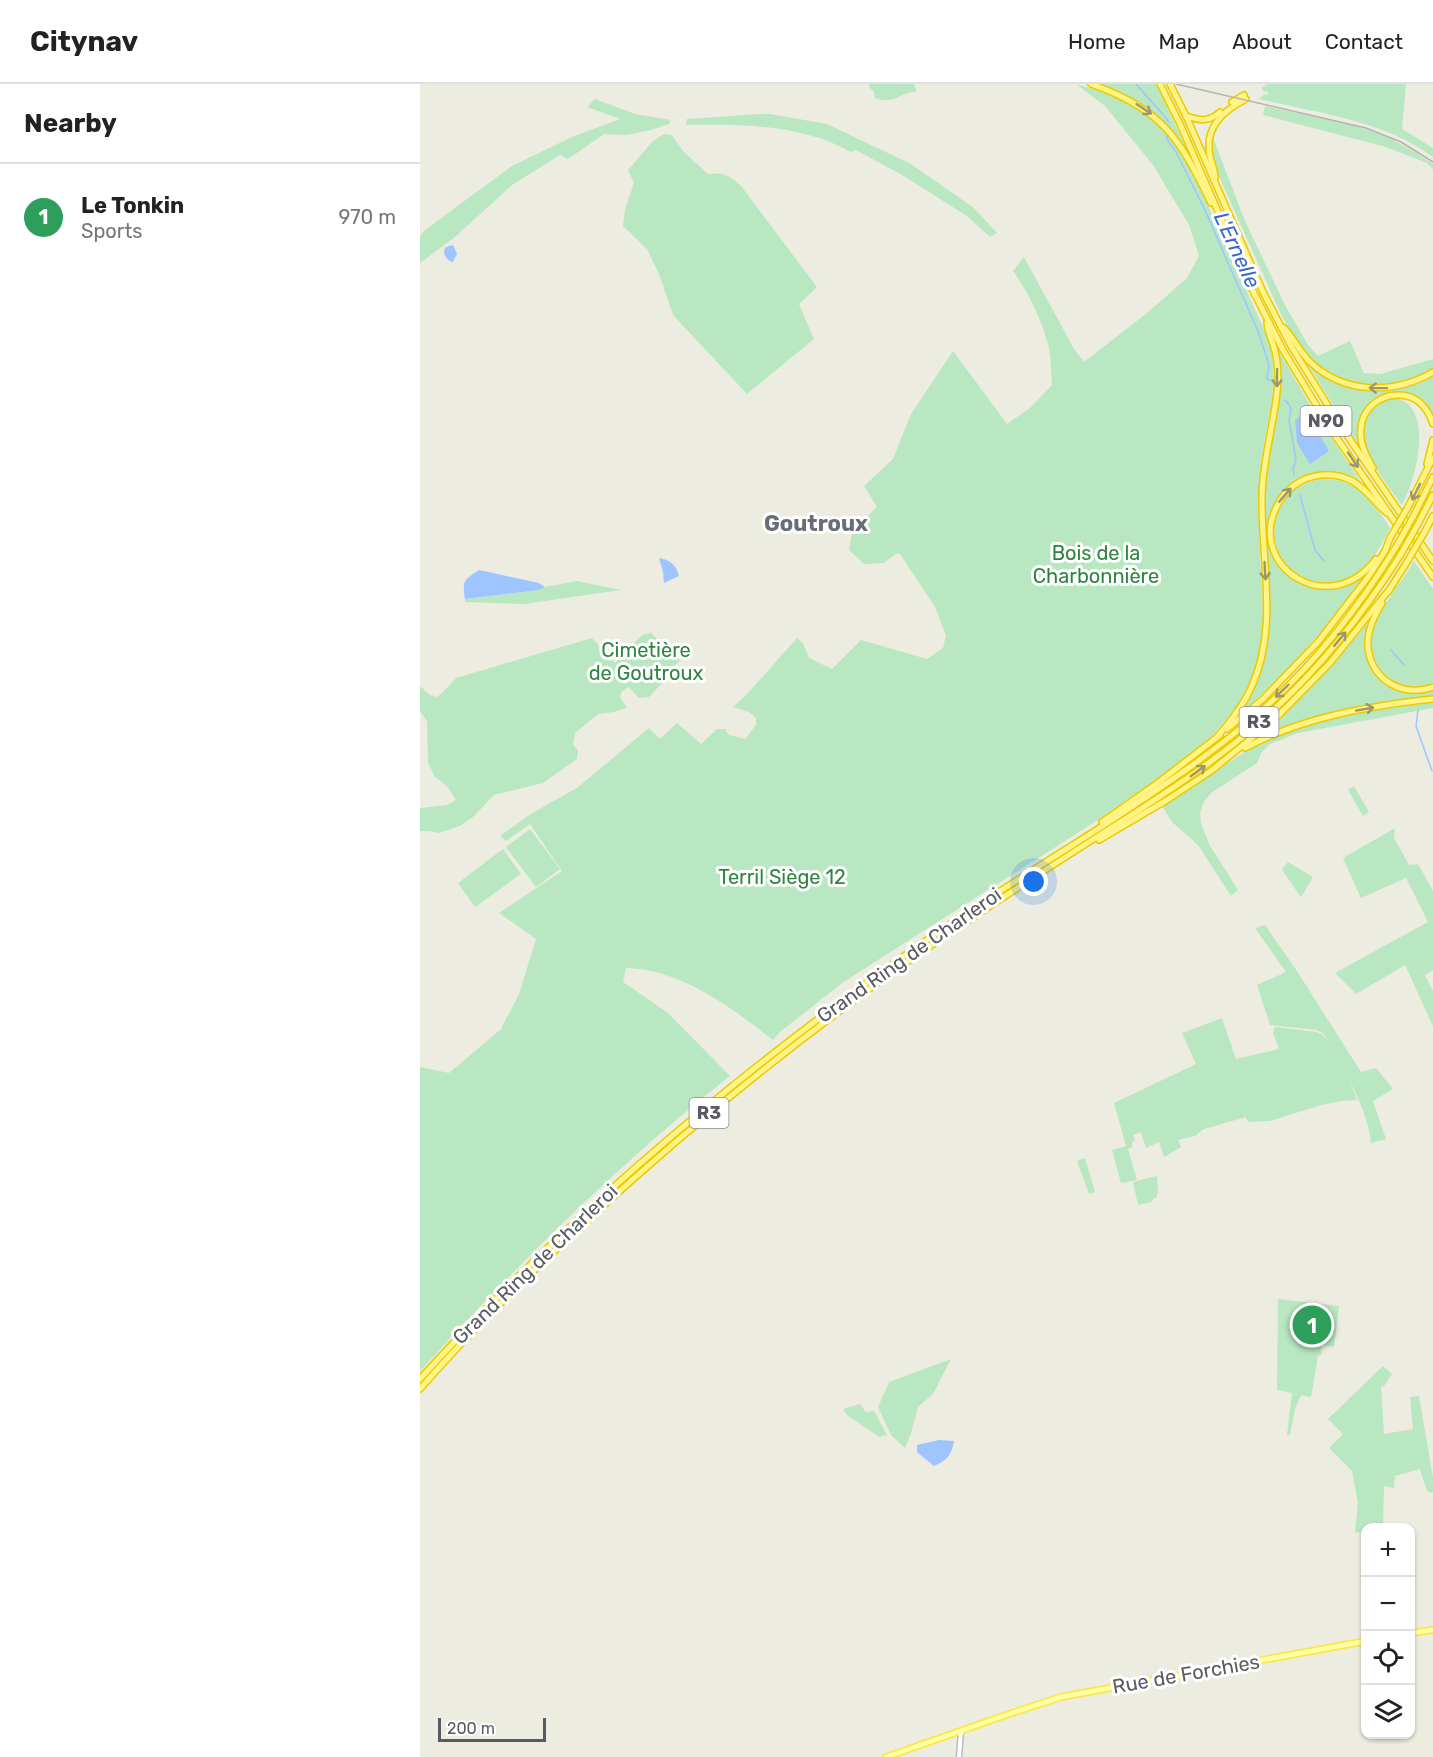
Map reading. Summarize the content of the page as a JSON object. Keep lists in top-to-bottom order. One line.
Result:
{"streets":{"highway":["N90","R3","Grand Ring de Charleroi"],"main road":["Rue de Forchies"]},"districts":["Goutroux"],"water":["L'Ernelle"],"parks":["Bois de la Charbonnière","Cimetière de Goutroux","Terril Siège 12"],"scale_bar":"200 m","page":{"header":"Citynav","nav":["Home","Map","About","Contact"],"heading":"Nearby","list":[{"mark":"1","name":"Le Tonkin","note":"Sports","value":"970 m"}],"pins":"1","map_buttons":["+","−"],"scale":"200 m"}}
